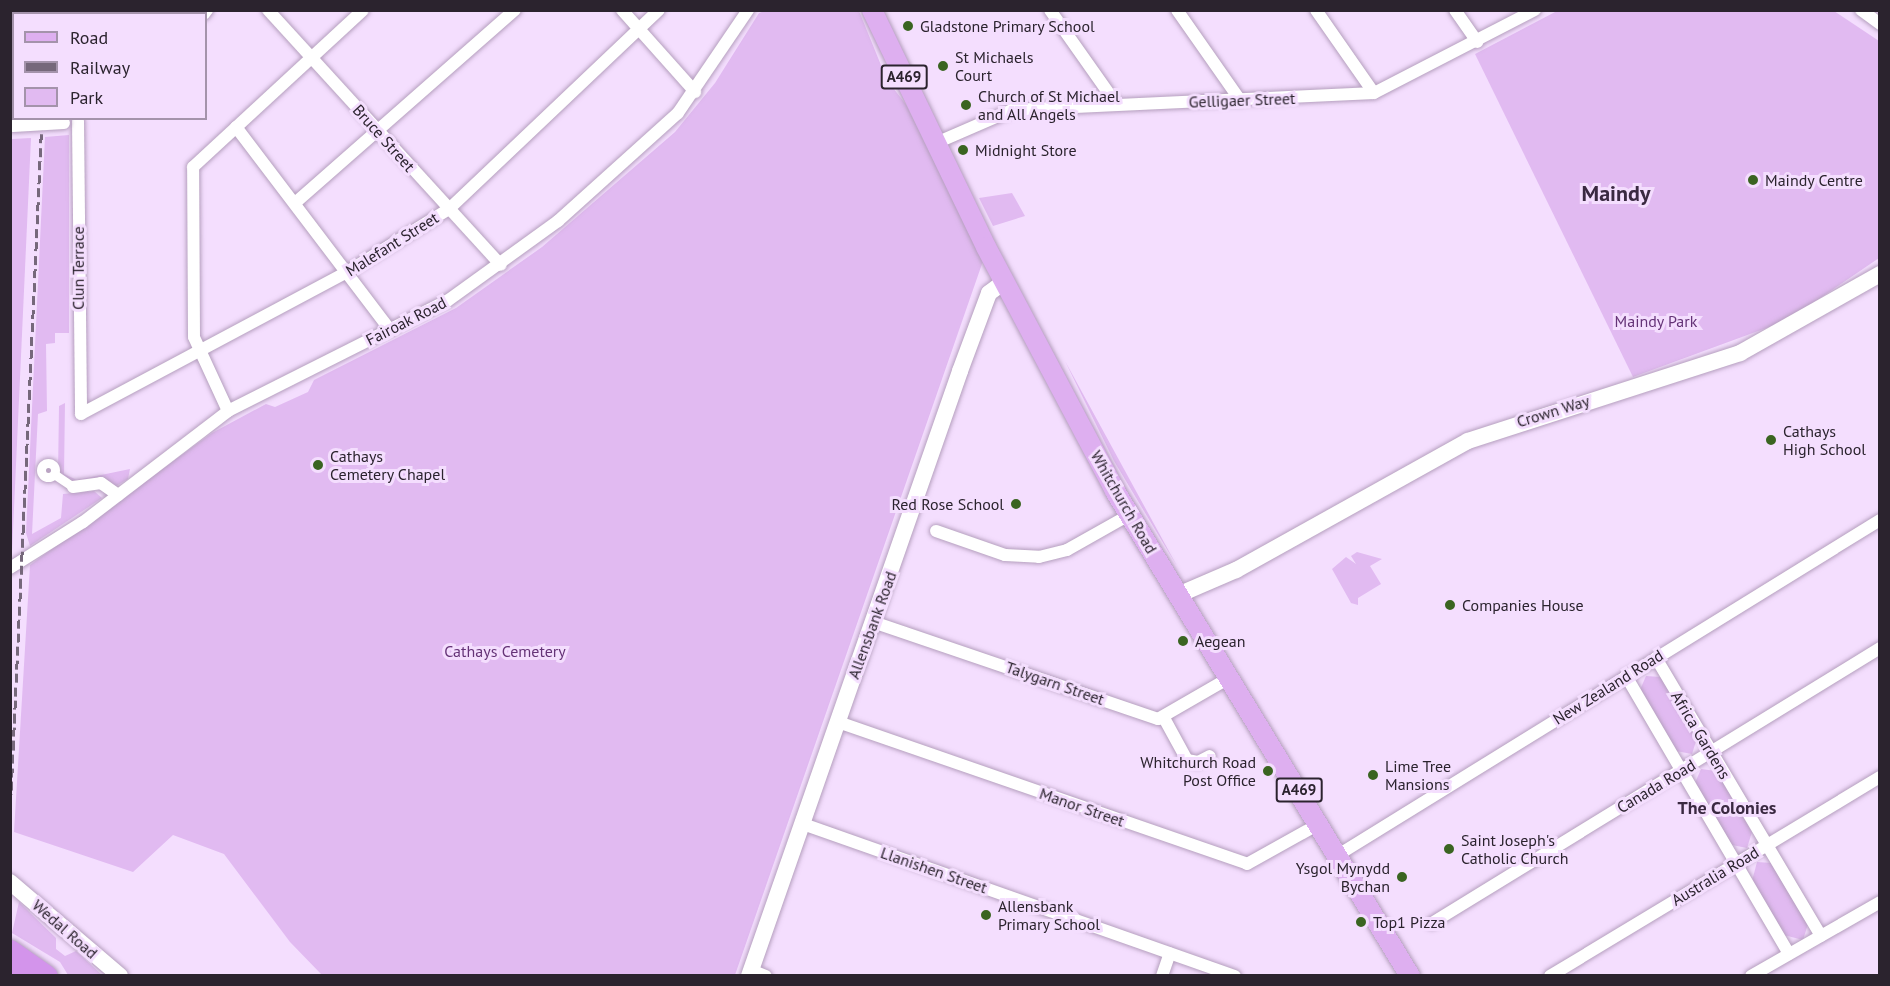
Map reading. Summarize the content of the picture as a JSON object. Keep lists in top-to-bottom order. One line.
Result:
{"streets":{"main road":["A469","Whitchurch Road"],"street":["Gelligaer Street","Bruce Street","Malefant Street","Clun Terrace","Fairoak Road","Crown Way","Allensbank Road","Talygarn Street","New Zealand Road","Africa Gardens","Canada Road","Manor Street","Llanishen Street","Australia Road","Wedal Road"]},"crossings":[["Gelligaer Street","Whitchurch Road"],["Bruce Street","Malefant Street"],["Bruce Street","Fairoak Road"],["Malefant Street","Clun Terrace"],["Crown Way","Whitchurch Road"],["Whitchurch Road","Allensbank Road"],["Whitchurch Road","New Zealand Road"],["Whitchurch Road","Manor Street"],["Allensbank Road","Talygarn Street"],["Allensbank Road","Manor Street"],["Allensbank Road","Llanishen Street"],["New Zealand Road","Africa Gardens"],["Africa Gardens","Canada Road"],["Africa Gardens","Australia Road"]],"districts":["Maindy","The Colonies"],"parks":["Maindy Park","Cathays Cemetery"],"places":["Gladstone Primary School","St Michaels Court","Church of St Michael and All Angels","Midnight Store","Maindy Centre","Cathays High School","Cathays Cemetery Chapel","Red Rose School","Companies House","Aegean","Whitchurch Road Post Office","Lime Tree Mansions","Saint Joseph's Catholic Church","Ysgol Mynydd Bychan","Allensbank Primary School","Top1 Pizza"],"legend":["Road","Railway","Park"]}
